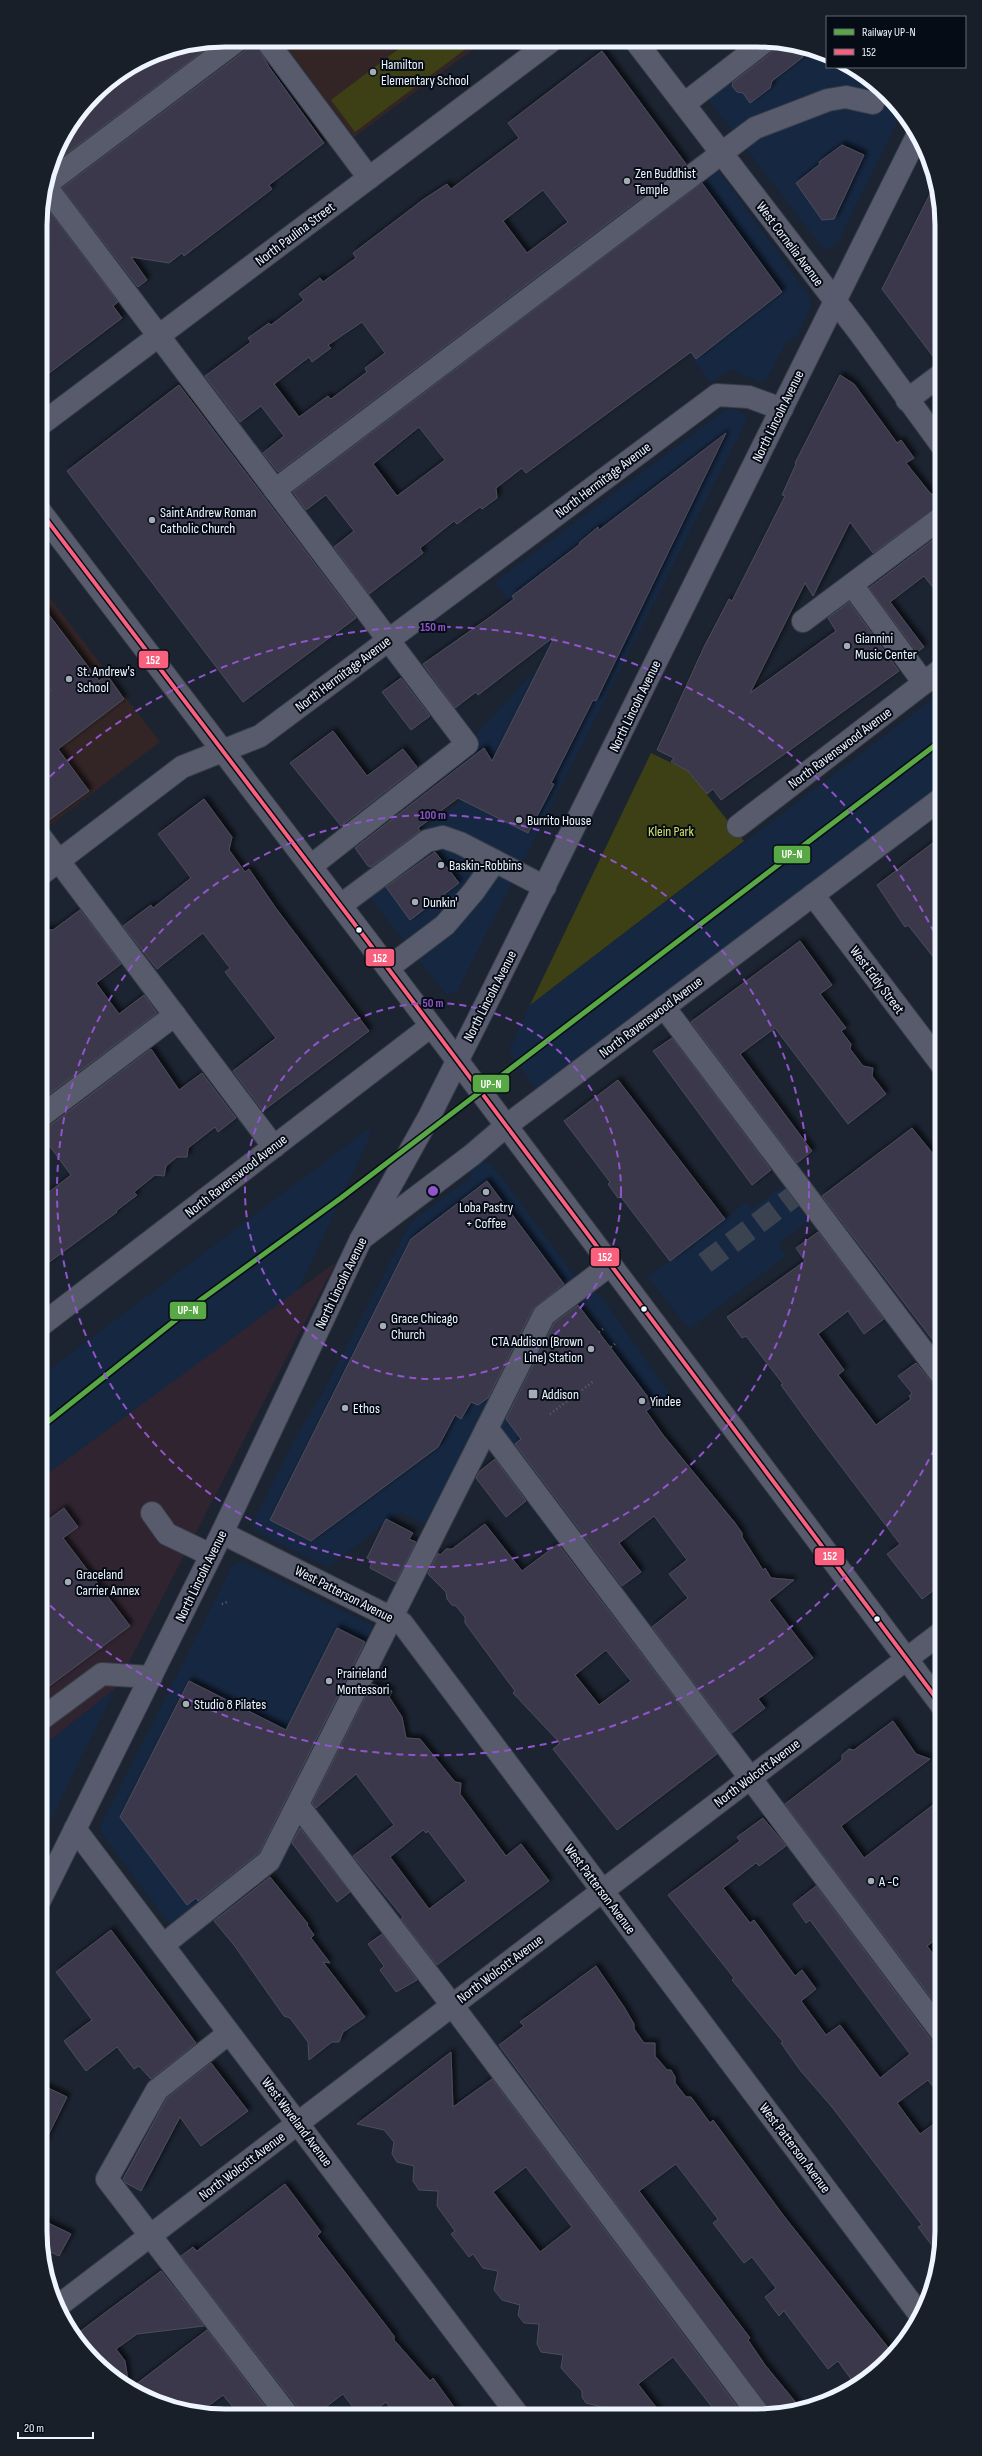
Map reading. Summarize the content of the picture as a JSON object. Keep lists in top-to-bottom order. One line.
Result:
{"streets":{"main road":["North Lincoln Avenue"],"street":["North Paulina Street","West Cornelia Avenue","North Hermitage Avenue","North Ravenswood Avenue","West Eddy Street","West Patterson Avenue","North Wolcott Avenue","West Waveland Avenue"]},"crossings":[["West Cornelia Avenue","North Lincoln Avenue"],["North Lincoln Avenue","North Hermitage Avenue"],["North Lincoln Avenue","North Ravenswood Avenue"],["North Lincoln Avenue","West Patterson Avenue"],["North Lincoln Avenue","West Waveland Avenue"],["North Ravenswood Avenue","West Eddy Street"],["West Patterson Avenue","North Wolcott Avenue"],["North Wolcott Avenue","West Waveland Avenue"]],"parks":["Klein Park"],"places":{"other":["Hamilton Elementary School","Zen Buddhist Temple","Saint Andrew Roman Catholic Church","Giannini Music Center","St. Andrew's School","Burrito House","Baskin-Robbins","Dunkin'","Loba Pastry + Coffee","Grace Chicago Church","CTA Addison (Brown Line) Station","Yindee","Ethos","Graceland Carrier Annex","Prairieland Montessori","Studio 8 Pilates","A -C"],"transit":["Addison"]},"lines":["transit line 152","rail line UP-N"],"legend":["Railway UP-N","152"],"scale_bar":"20 m","rings":["150 m","100 m","50 m"]}
